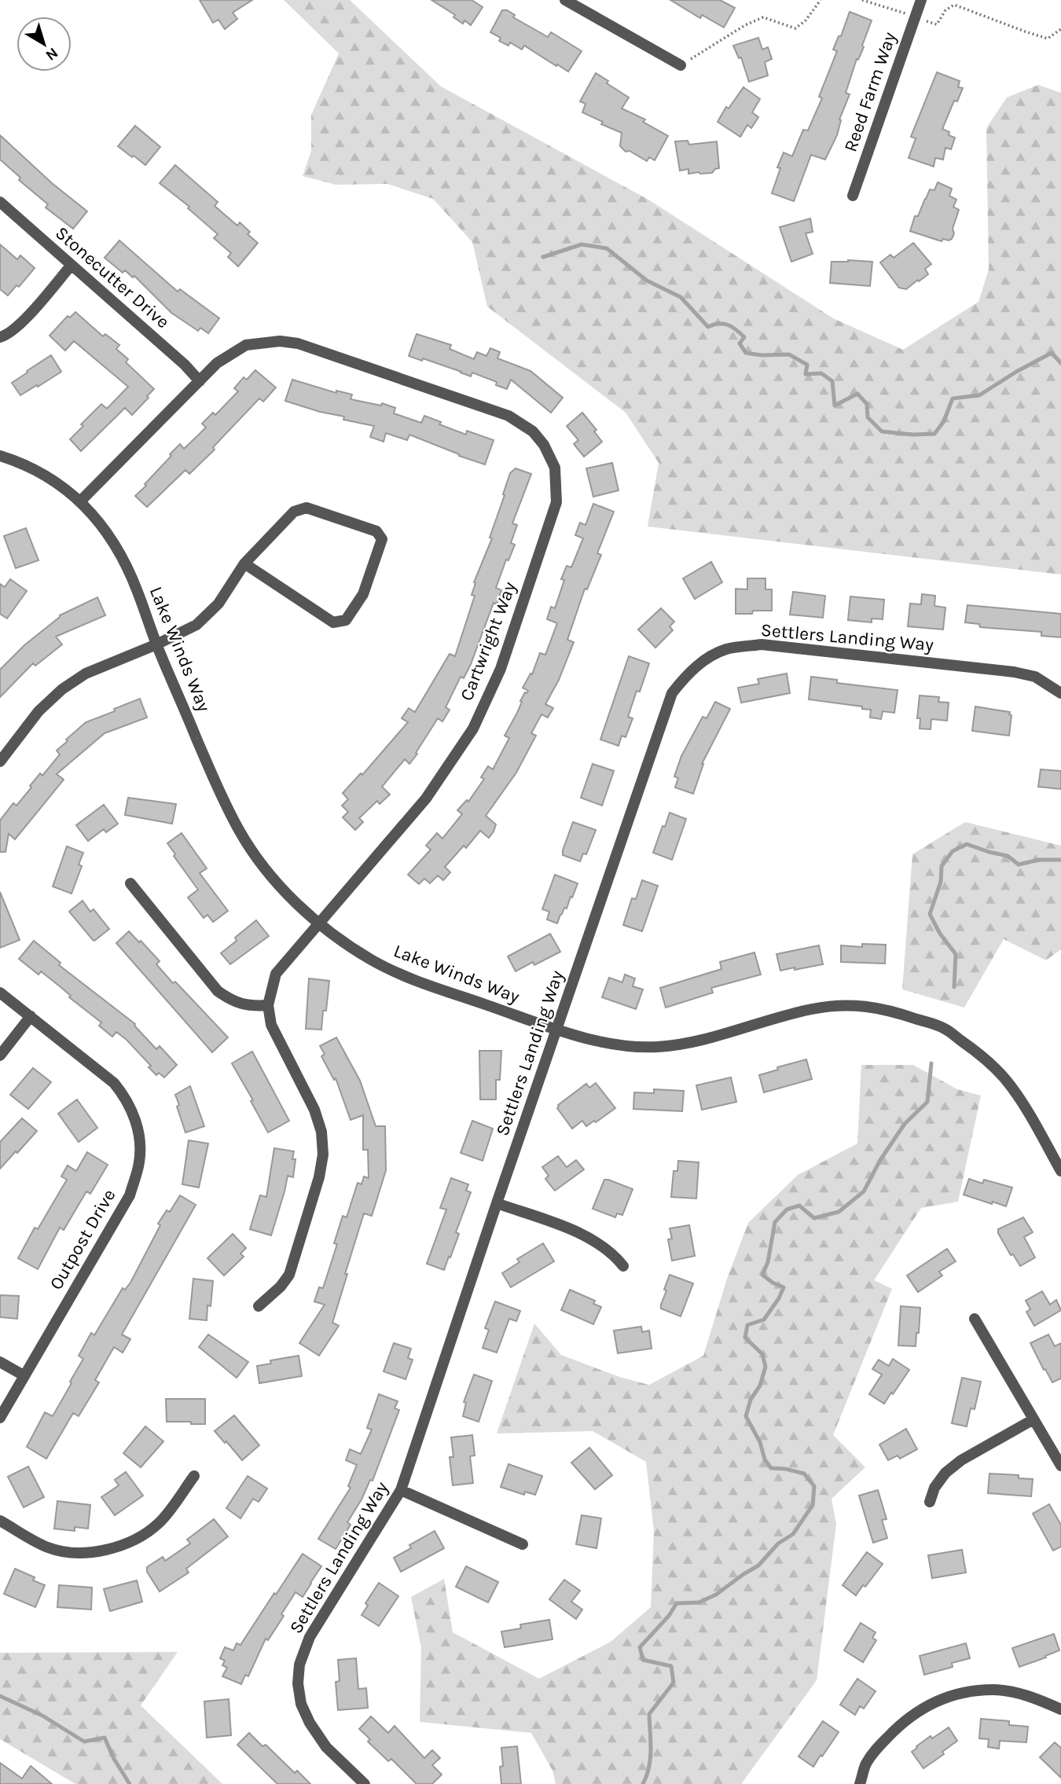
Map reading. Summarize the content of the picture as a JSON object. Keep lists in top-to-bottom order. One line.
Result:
{"streets":{"street":["Reed Farm Way","Stonecutter Drive","Settlers Landing Way","Cartwright Way","Lake Winds Way","Outpost Drive"]},"crossings":[["Stonecutter Drive","Cartwright Way"],["Settlers Landing Way","Lake Winds Way"],["Cartwright Way","Lake Winds Way"]],"north":"bottom right"}
